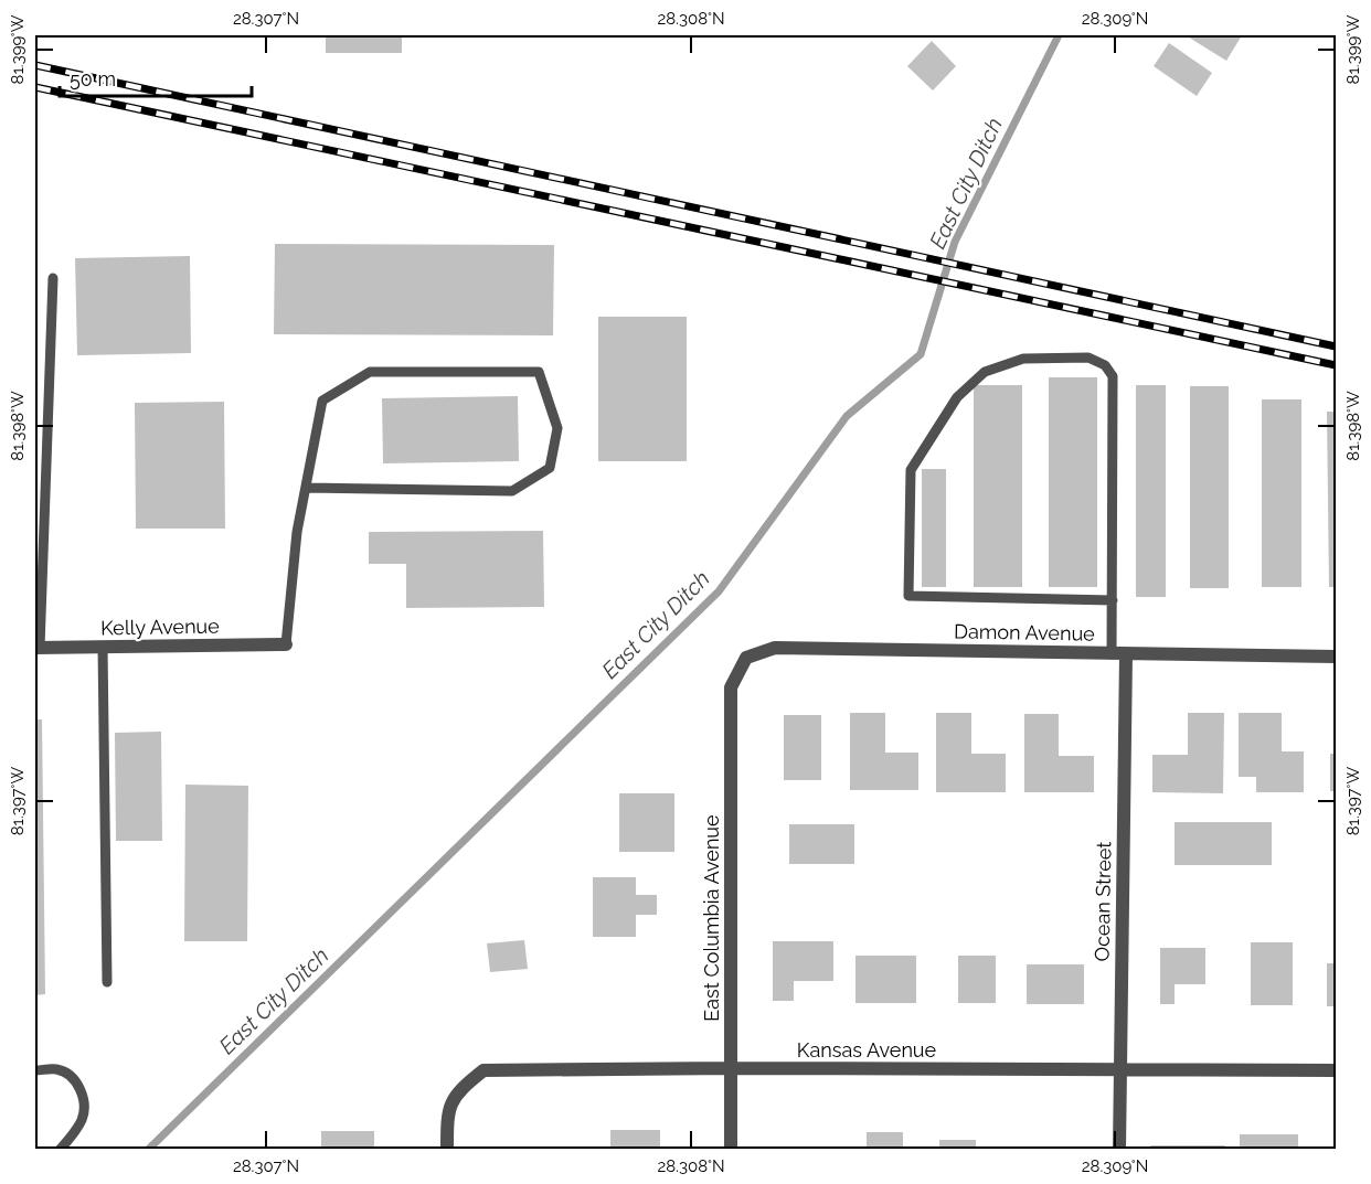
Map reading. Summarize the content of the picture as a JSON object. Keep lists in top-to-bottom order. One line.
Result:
{"streets":{"street":["Kelly Avenue","Damon Avenue","Ocean Street","East Columbia Avenue","Kansas Avenue"]},"crossings":[["Damon Avenue","Ocean Street"],["Damon Avenue","East Columbia Avenue"],["Ocean Street","Kansas Avenue"],["East Columbia Avenue","Kansas Avenue"]],"water":["East City Ditch"],"scale_bar":"50 m","coordinates":["28.307°N","28.308°N","28.309°N","81.399°W","81.398°W","81.397°W"]}
